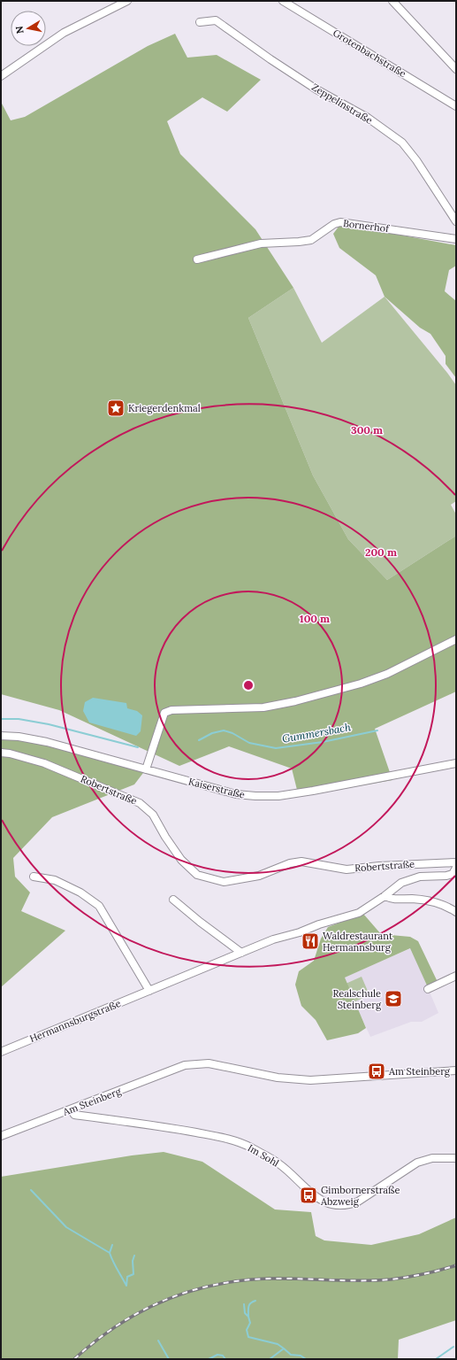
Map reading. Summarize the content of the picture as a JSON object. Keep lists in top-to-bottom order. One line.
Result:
{"streets":{"street":["Grotenbachstraße","Zeppelinstraße","Bornerhof","Kaiserstraße","Robertstraße","Hermannsburgstraße","Am Steinberg","Im Sohl"]},"crossings":[["Am Steinberg","Im Sohl"]],"water":["Gummersbach"],"places":{"place":["Kriegerdenkmal"],"restaurant":["Waldrestaurant Hermannsburg"],"school or university":["Realschule Steinberg"],"bus stop":["Am Steinberg","Gimbornerstraße Abzweig"]},"north":"left","rings":["300 m","200 m","100 m"]}
